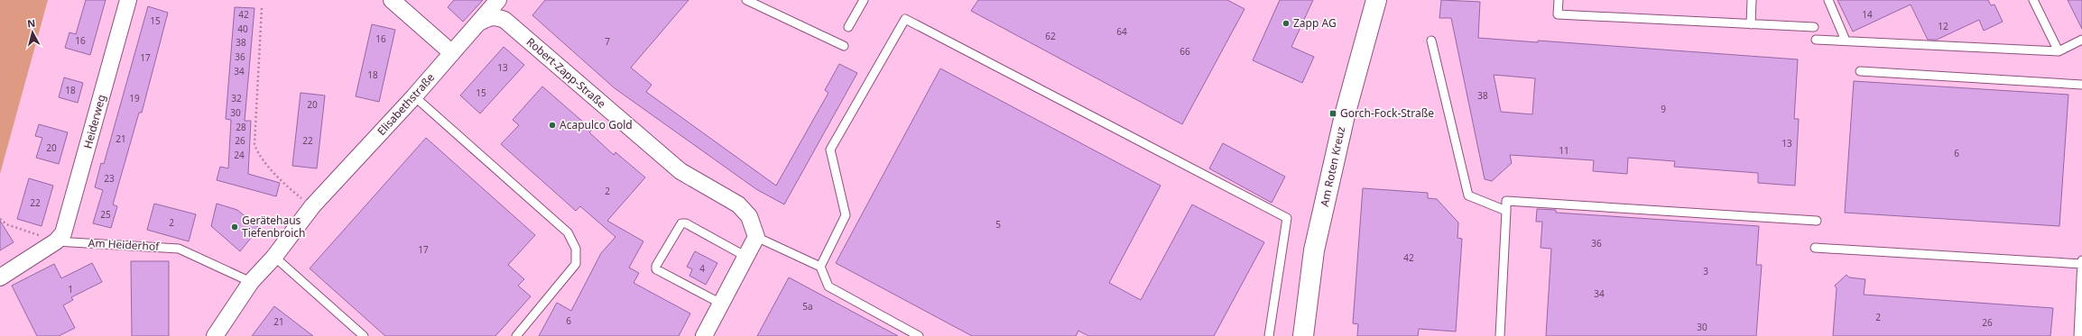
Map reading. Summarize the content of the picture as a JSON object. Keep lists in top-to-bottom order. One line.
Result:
{"streets":{"street":["Robert-Zapp-Straße","Elisabethstraße","Heiderweg","Am Roten Kreuz"],"lane":["Am Heiderhof"]},"crossings":[["Robert-Zapp-Straße","Elisabethstraße"],["Elisabethstraße","Am Heiderhof"],["Heiderweg","Am Heiderhof"]],"places":{"other":["Zapp AG","Acapulco Gold","Gerätehaus Tiefenbroich"],"transit":["Gorch-Fock-Straße"]},"house_numbers":["42","14","15","12","40","64","62","16","16","7","38","66","36","17","13","34","18","18","15","38","19","32","20","9","30","28","21","26","22","13","20","11","6","24","23","2","22","25","2","5","36","17","42","4","3","1","34","5a","2","6","21","26","30"],"north":"top"}
